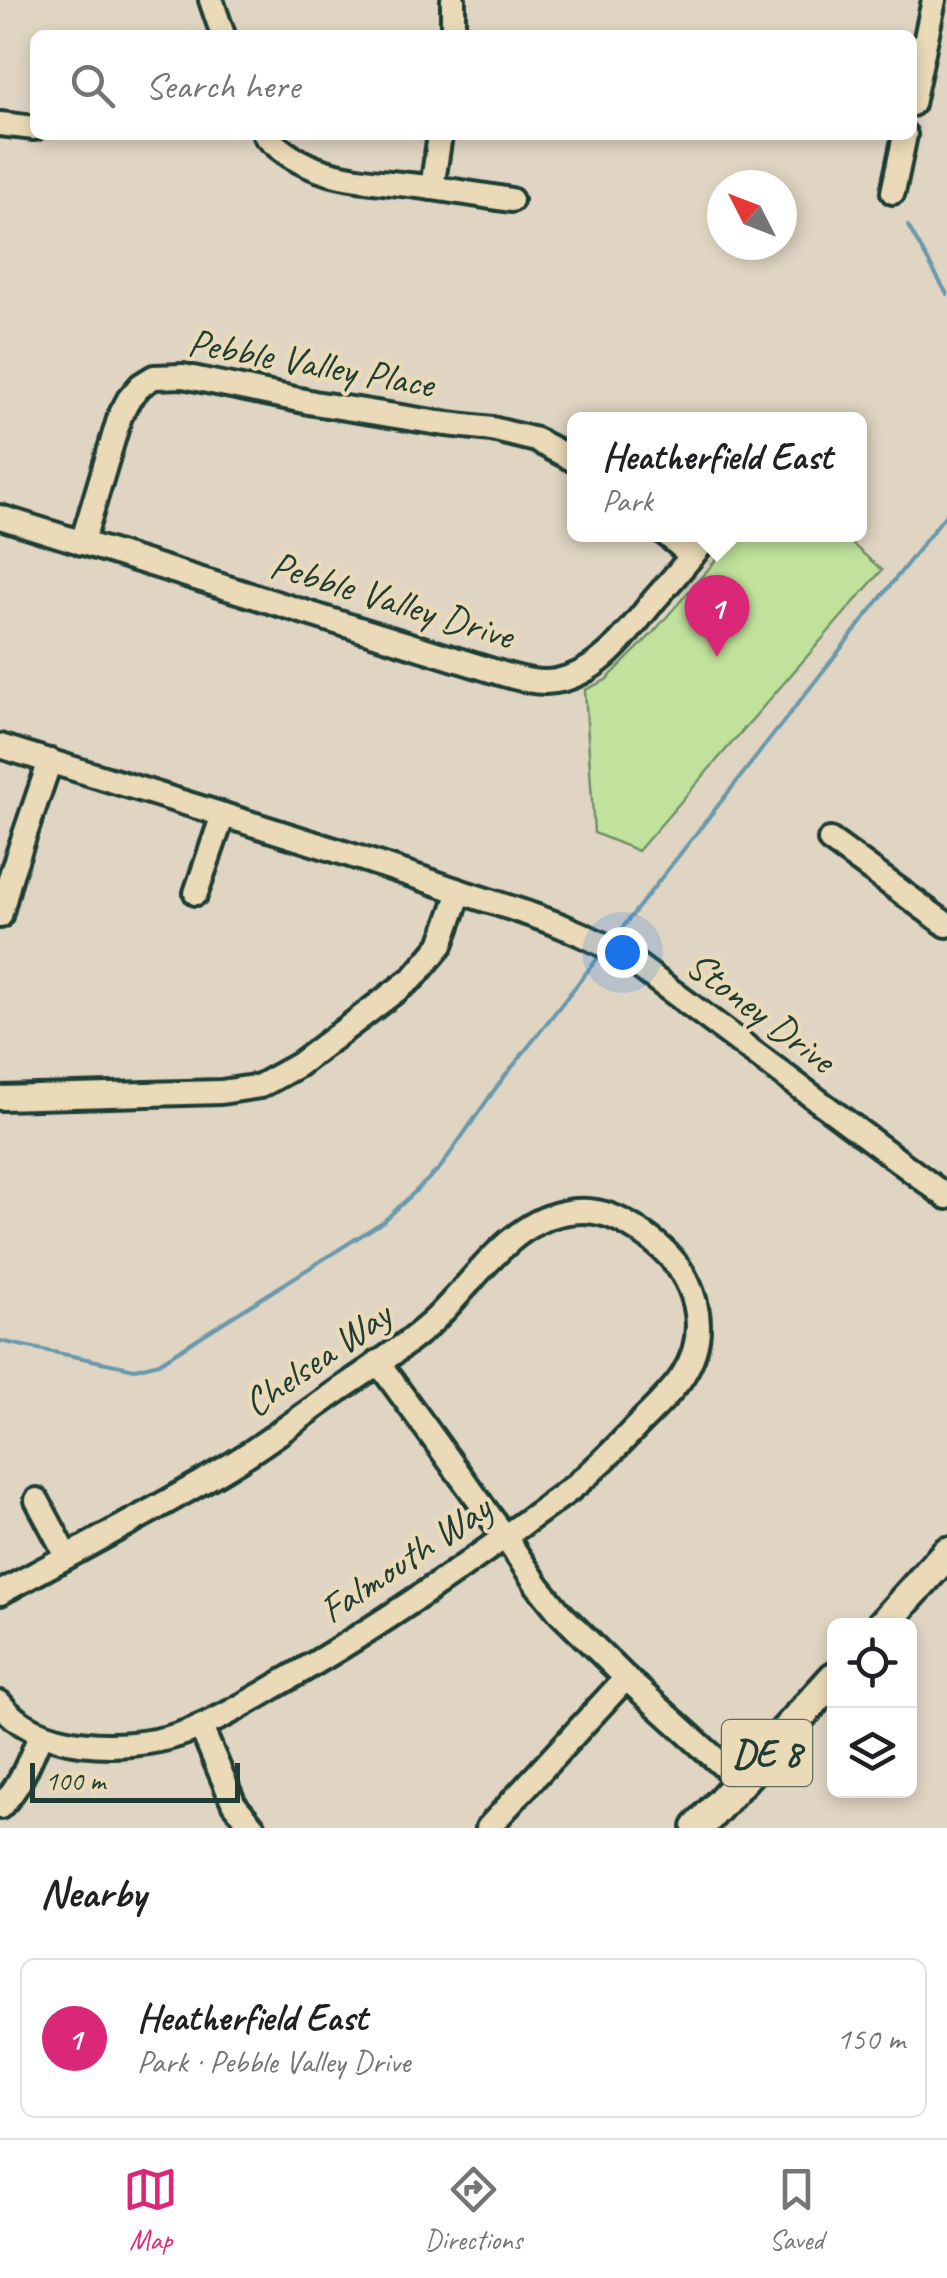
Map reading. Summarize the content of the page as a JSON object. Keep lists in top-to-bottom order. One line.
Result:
{"streets":{"highway":["DE 8"],"street":["Pebble Valley Place","Pebble Valley Drive","Stoney Drive","Chelsea Way","Falmouth Way"]},"crossings":[["Pebble Valley Place","Pebble Valley Drive"],["Chelsea Way","Falmouth Way"]],"scale_bar":"100 m","north":"top left","page":{"search":"Search here","popup":["Heatherfield East","Park"],"pins":"1","scale":"100 m","heading":"Nearby","list":[{"mark":"1","name":"Heatherfield East","note":"Park · Pebble Valley Drive","value":"150 m"}],"nav":["Map","Directions","Saved"]}}
